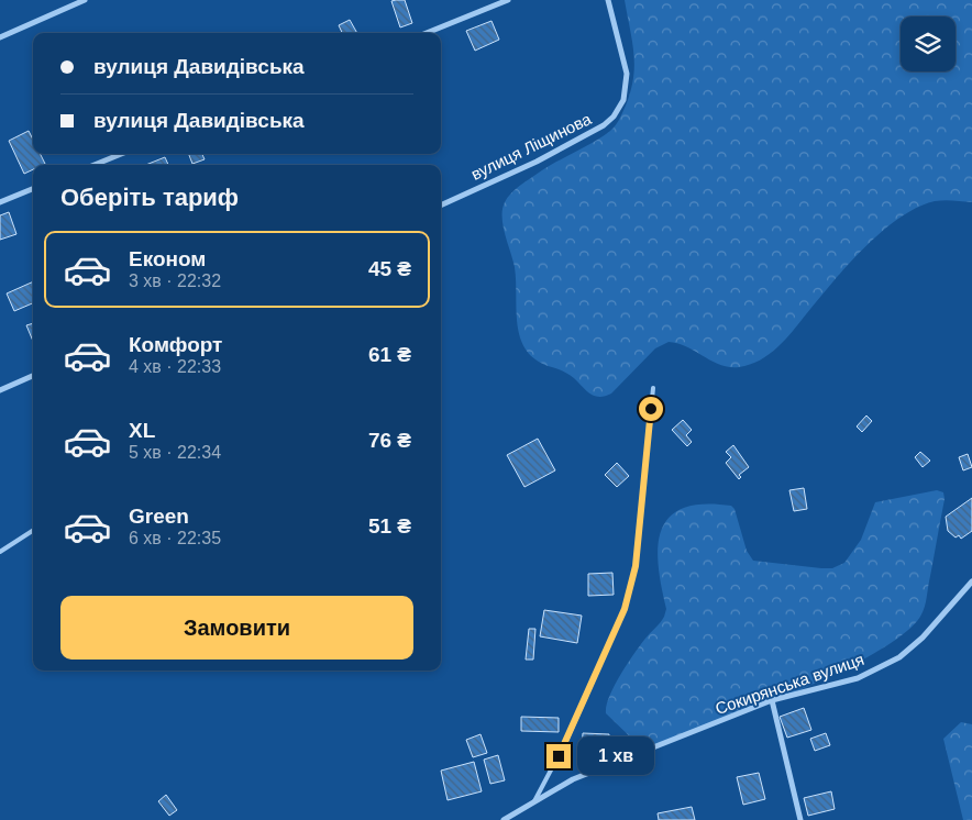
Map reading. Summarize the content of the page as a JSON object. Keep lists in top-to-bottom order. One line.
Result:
{"streets":{"street":["вулиця Ліщинова","Сокирянська вулиця"]},"page":{"banner":["вулиця Давидівська","вулиця Давидівська"],"heading":"Оберіть тариф","list":[{"name":"Економ","note":"3 хв · 22:32","value":"45 ₴"},{"name":"Комфорт","note":"4 хв · 22:33","value":"61 ₴"},{"name":"XL","note":"5 хв · 22:34","value":"76 ₴"},{"name":"Green","note":"6 хв · 22:35","value":"51 ₴"}],"buttons":"Замовити","bubble":"1 хв"}}
